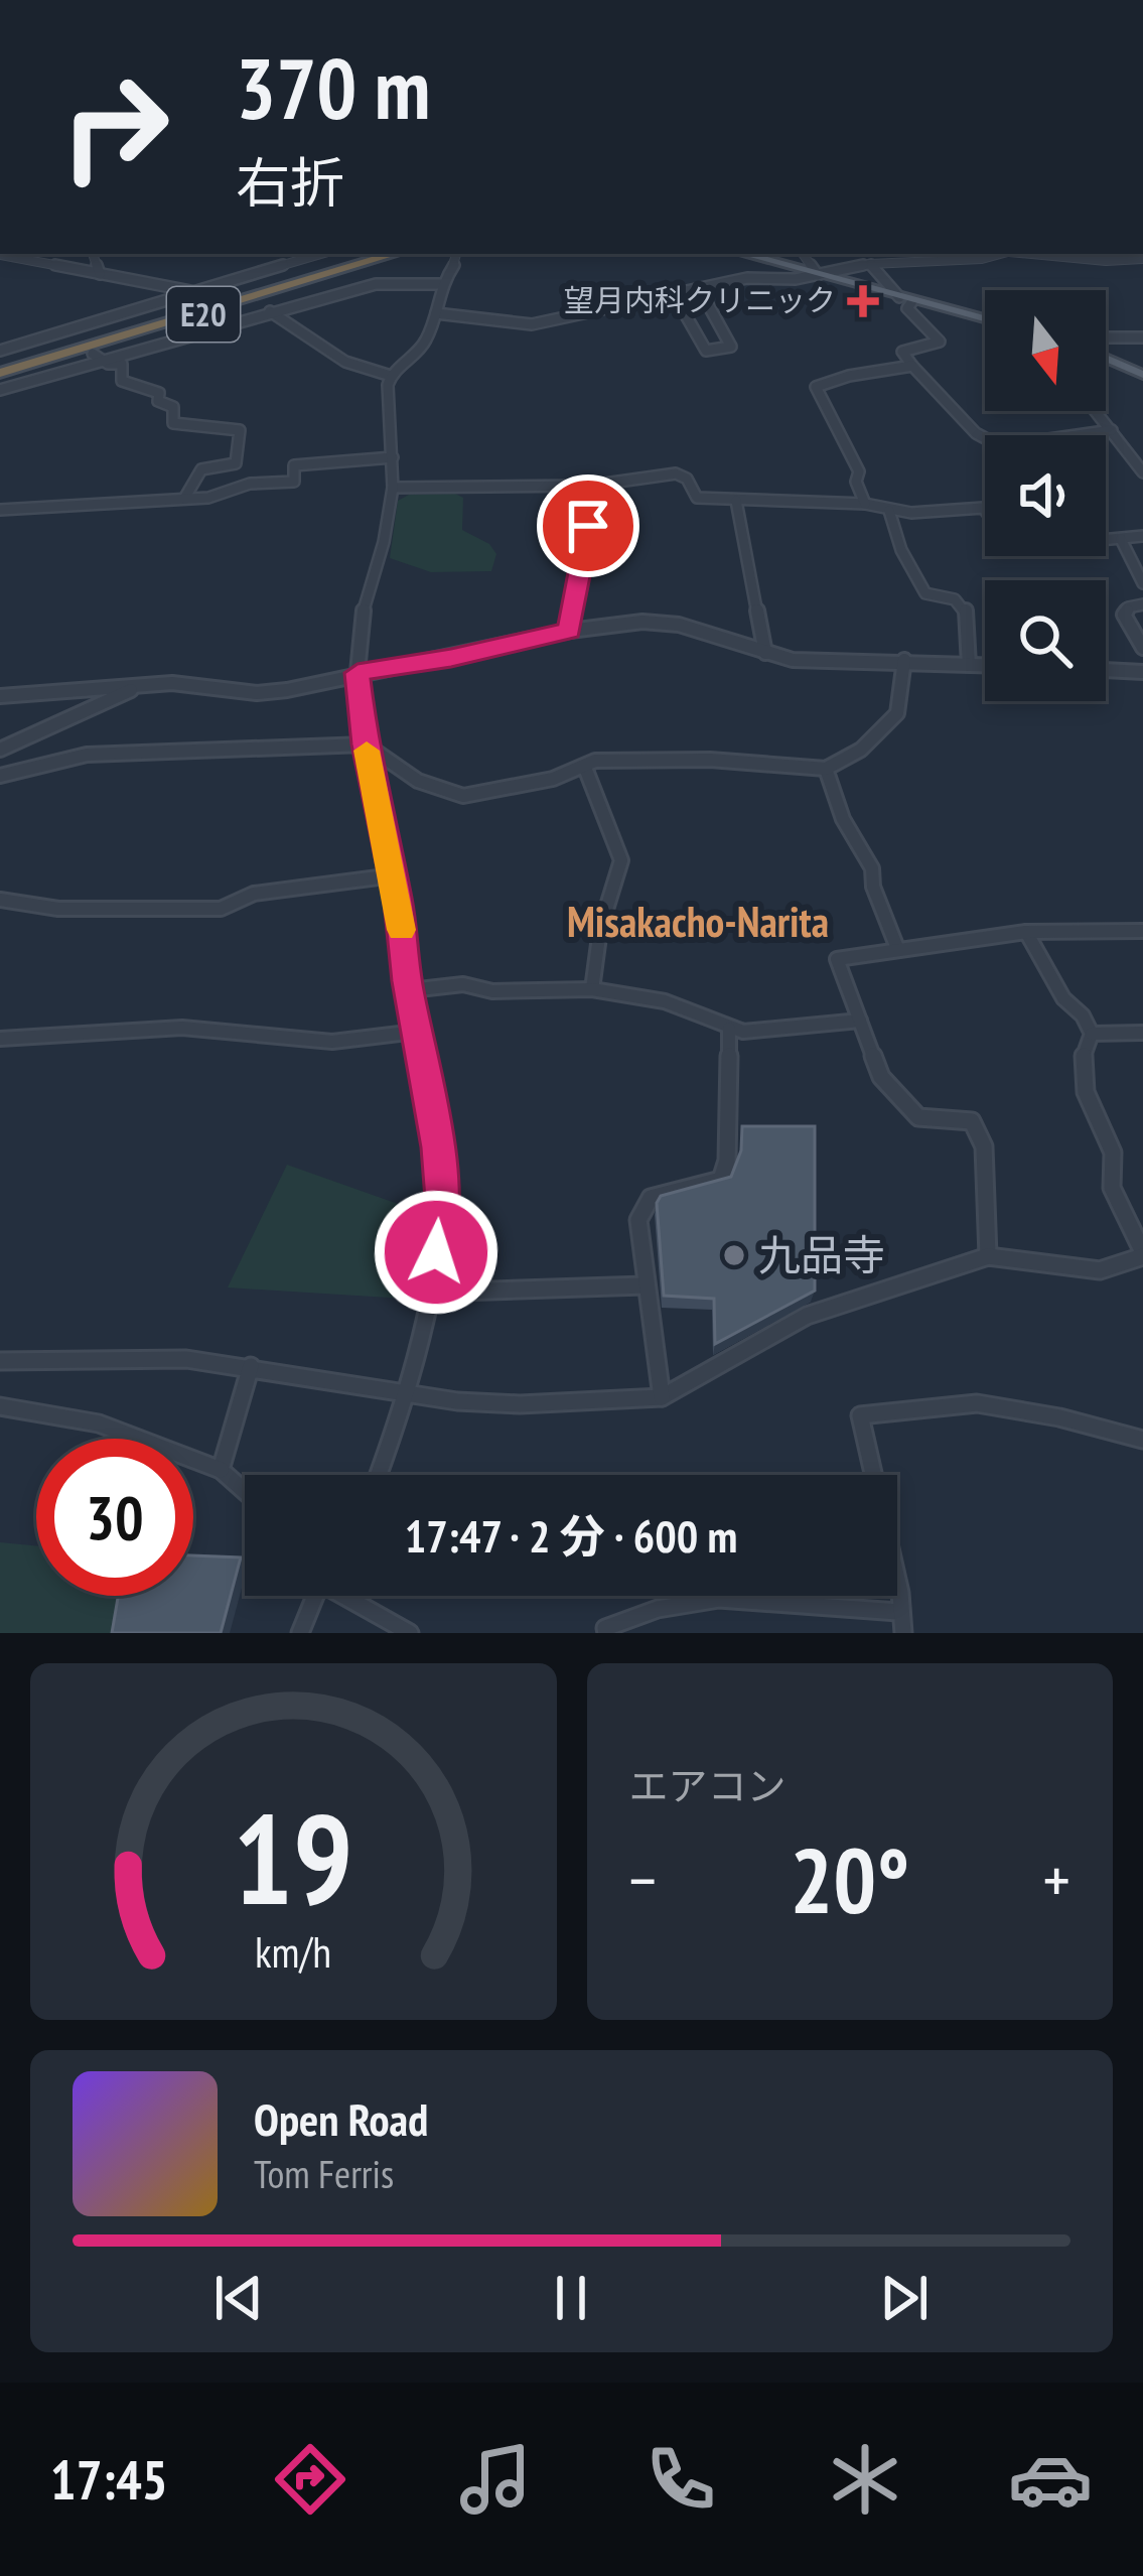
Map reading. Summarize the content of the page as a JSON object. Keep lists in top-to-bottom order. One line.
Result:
{"streets":{"highway":["E20"]},"districts":["Misakacho-Narita"],"places":{"health":["望月内科クリニック"],"other":["九品寺"]},"north":"bottom","page":{"turn":["370 m","右折"],"limit":"30","trip":"17:47 · 2 分 · 600 m","tile":"エアコン","heat":["−","20°","+"],"song":["Open Road","Tom Ferris"],"tabs":"17:45","gauge":["19","km/h"]}}
